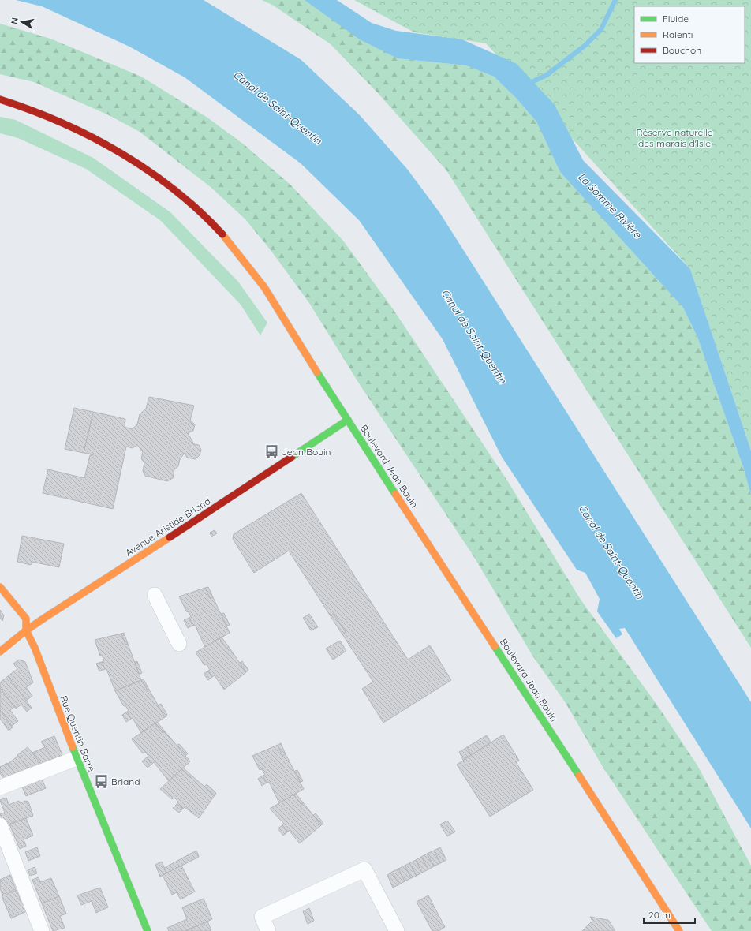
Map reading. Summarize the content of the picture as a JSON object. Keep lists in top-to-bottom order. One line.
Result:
{"streets":{"street":["Boulevard Jean Bouin","Avenue Aristide Briand","Rue Quentin Barré"]},"crossings":[["Boulevard Jean Bouin","Avenue Aristide Briand"],["Avenue Aristide Briand","Rue Quentin Barré"]],"water":["Canal de Saint-Quentin","La Somme Rivière"],"parks":["Réserve naturelle des marais d'Isle"],"places":{"bus stop":["Jean Bouin","Briand"]},"legend":["Fluide","Ralenti","Bouchon"],"scale_bar":"20 m","north":"left"}
